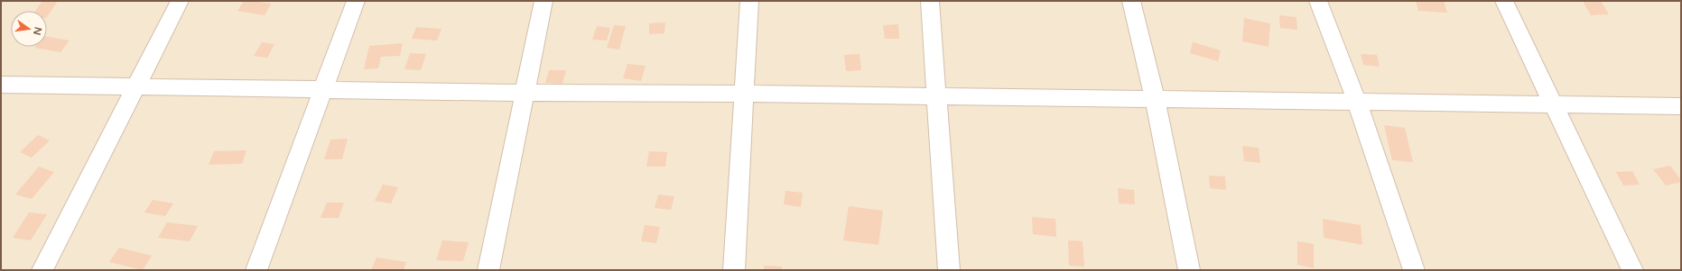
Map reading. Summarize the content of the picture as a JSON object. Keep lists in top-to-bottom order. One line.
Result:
{"north":"right"}
